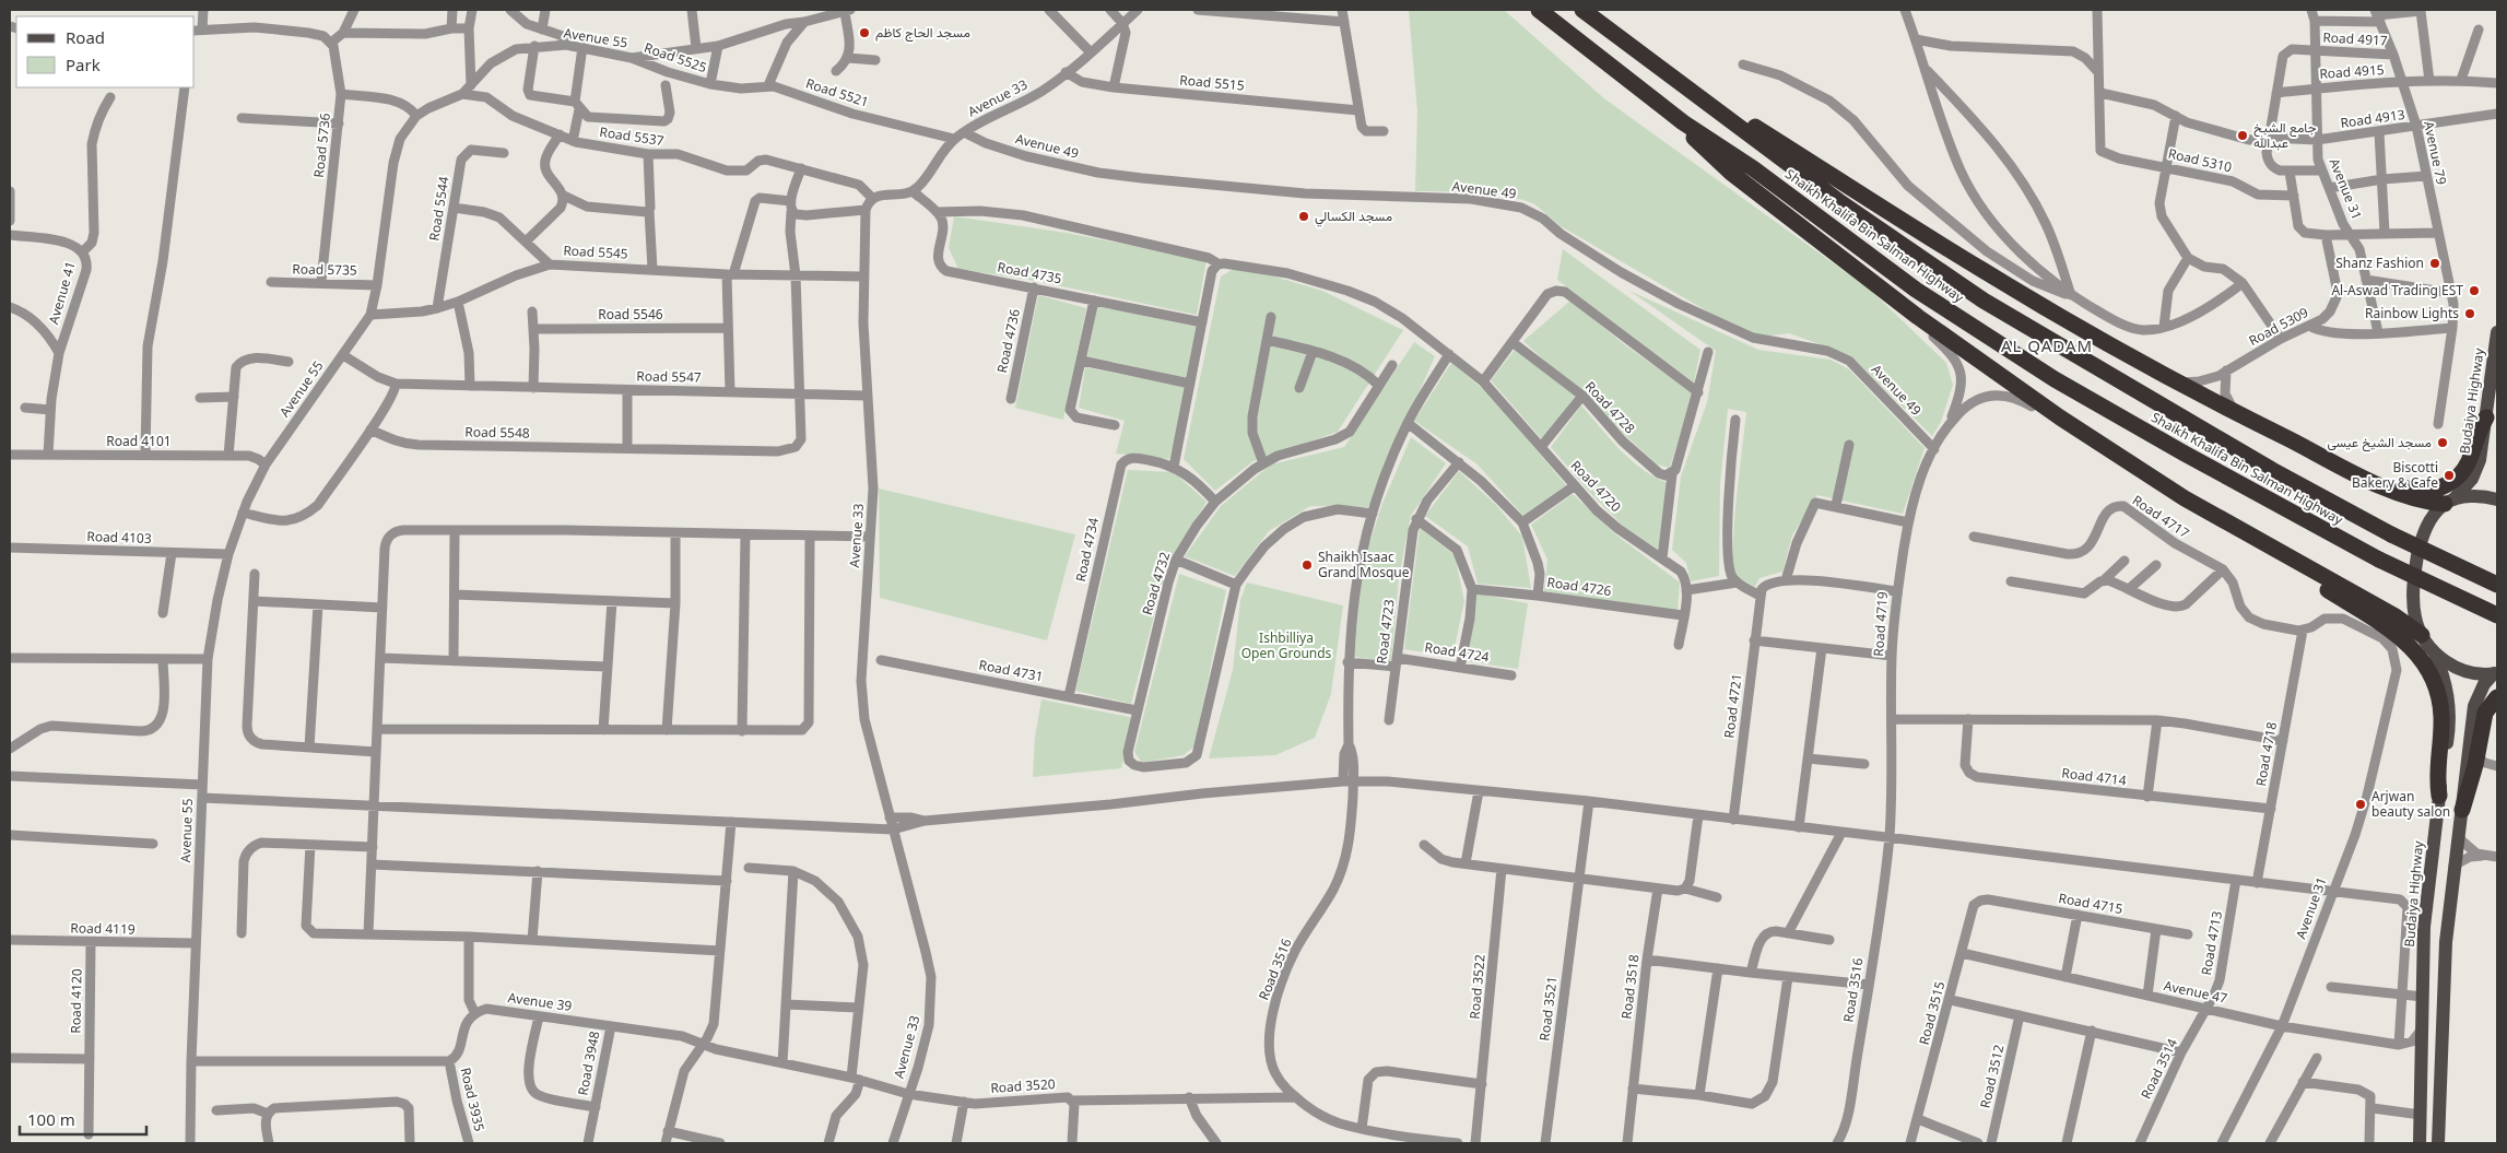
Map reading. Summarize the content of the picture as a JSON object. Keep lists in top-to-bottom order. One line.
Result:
{"streets":{"highway":["Shaikh Khalifa Bin Salman Highway"],"main road":["Budaiya Highway"],"street":["Avenue 55","Road 4917","Road 5525","Road 4915","Road 5515","Road 5521","Avenue 33","Road 4913","Road 5537","Road 5736","Avenue 49","Avenue 79","Road 5310","Avenue 31","Road 5544","Road 5545","Road 5735","Road 4735","Avenue 41","Road 5546","Road 5309","Road 4736","Road 5547","Road 4728","Road 5548","Road 4101","Road 4720","Road 4717","Road 4103","Road 4734","Road 4732","Road 4726","Road 4719","Road 4723","Road 4724","Road 4731","Road 4721","Road 4718","Road 4714","Road 4715","Road 4119","Road 4713","Road 3516","Road 3522","Road 3518","Avenue 47","Road 4120","Avenue 39","Road 3521","Road 3515","Road 3948","Road 3514","Road 3512","Road 3520","Road 3935"]},"crossings":[["Avenue 55","Road 5525"],["Avenue 55","Road 5537"],["Avenue 55","Road 5545"],["Avenue 55","Road 5735"],["Avenue 55","Road 5547"],["Avenue 55","Road 4101"],["Avenue 55","Road 4103"],["Avenue 55","Road 4119"],["Road 4917","Road 4915"],["Road 4917","Avenue 79"],["Road 4917","Avenue 31"],["Road 5525","Road 5521"],["Road 4915","Avenue 79"],["Road 4915","Avenue 31"],["Road 5515","Avenue 33"],["Road 5521","Avenue 33"],["Avenue 33","Road 5537"],["Avenue 33","Avenue 49"],["Avenue 33","Road 5545"],["Avenue 33","Road 5547"],["Avenue 33","Avenue 39"],["Avenue 33","Road 3520"],["Road 4913","Avenue 79"],["Road 4913","Road 5310"],["Road 4913","Avenue 31"],["Road 5736","Road 5735"],["Avenue 49","Road 4719"],["Avenue 31","Road 4718"],["Avenue 31","Avenue 47"],["Road 5544","Road 5545"],["Road 4735","Road 4736"],["Road 4735","Road 4720"],["Avenue 41","Road 4101"],["Road 5547","Road 5548"],["Road 4720","Road 3516"],["Road 4734","Road 4732"],["Road 4734","Road 4731"],["Road 4732","Road 4731"],["Road 4719","Road 3516"],["Road 4723","Road 4724"],["Road 4724","Road 3516"],["Road 4718","Road 4714"],["Road 4715","Road 3515"],["Road 4119","Road 4120"],["Road 4713","Avenue 47"],["Road 4713","Road 3514"],["Avenue 47","Road 3515"],["Avenue 47","Road 3514"],["Avenue 39","Road 3948"],["Avenue 39","Road 3520"]],"districts":["AL QADAM"],"parks":["Ishbilliya Open Grounds"],"places":["مسجد الحاج كاظم","جامع الشيخ عبدالله","مسجد الكسالي","Shanz Fashion","Al-Aswad Trading EST","Rainbow Lights","مسجد الشيخ عيسى","Biscotti Bakery & Cafe","Shaikh Isaac Grand Mosque","Arjwan beauty salon"],"legend":["Road","Park"],"scale_bar":"100 m"}
